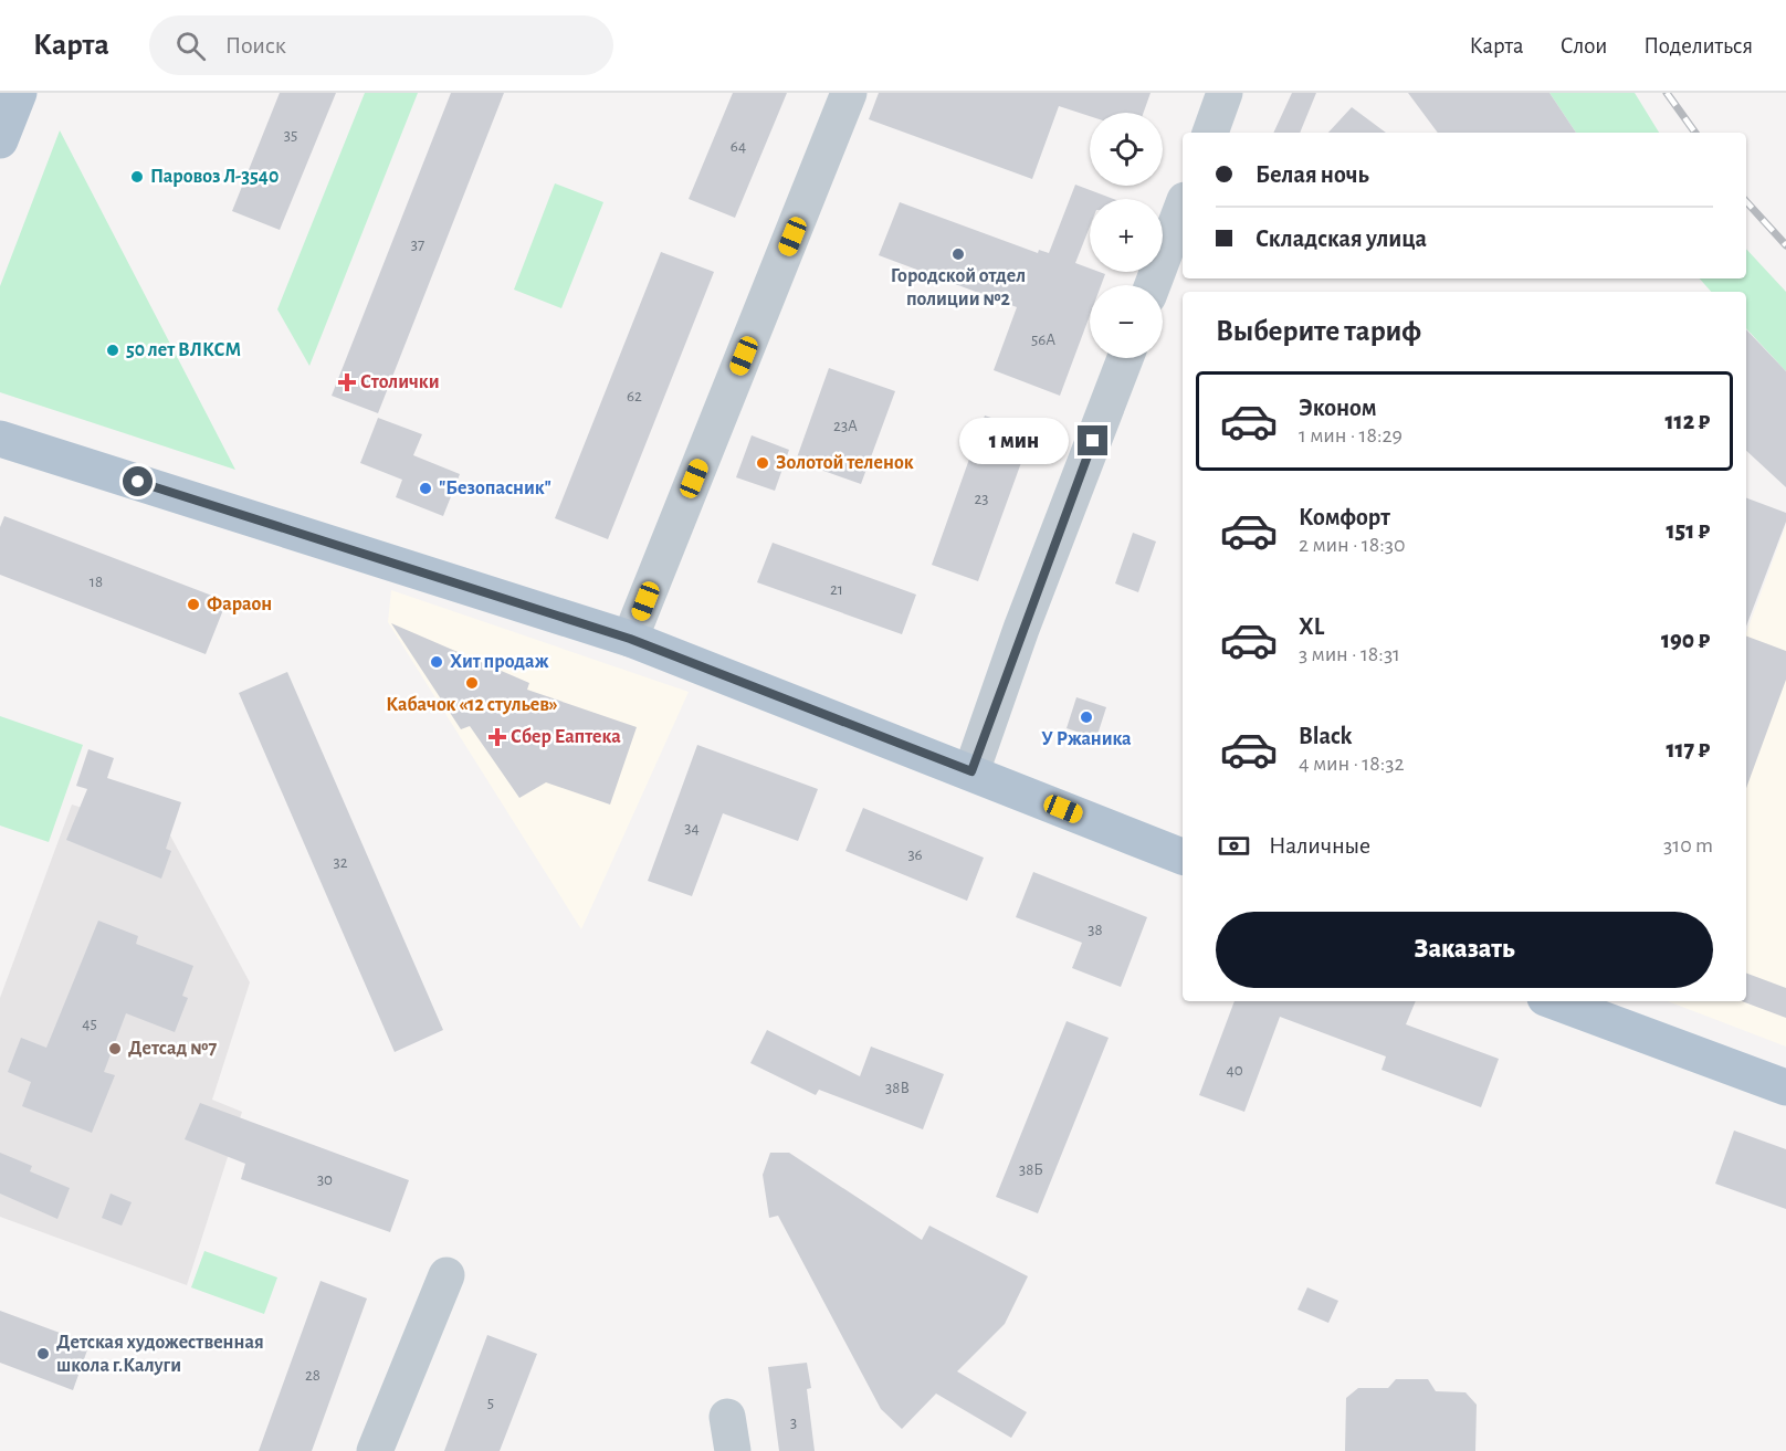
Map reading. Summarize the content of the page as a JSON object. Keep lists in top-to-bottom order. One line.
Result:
{"places":{"other":["Паровоз Л-3540","Городской отдел полиции №2","50 лет ВЛКСМ","Золотой теленок","\"Безопасник\"","Фараон","Хит продаж","Кабачок «12 стульев»","У Ржаника","Детсад №7","Детская художественная школа г.Калуги"],"health":["Столички","Сбер Еаптека"]},"house_numbers":["35","64","37","56А","62","23А","23","18","21","34","36","32","38","45","40","38В","38Б","30","28","5","3"],"page":{"header":"Карта","search":"Поиск","nav":["Карта","Слои","Поделиться"],"map_buttons":["+","−"],"banner":["Белая ночь","Складская улица"],"heading":"Выберите тариф","list":[{"name":"Эконом","note":"1 мин · 18:29","value":"112 ₽"},{"name":"Комфорт","note":"2 мин · 18:30","value":"151 ₽"},{"name":"XL","note":"3 мин · 18:31","value":"190 ₽"},{"name":"Black","note":"4 мин · 18:32","value":"117 ₽"}],"bubble":"1 мин","pay":["Наличные","310 m"],"buttons":"Заказать"}}
